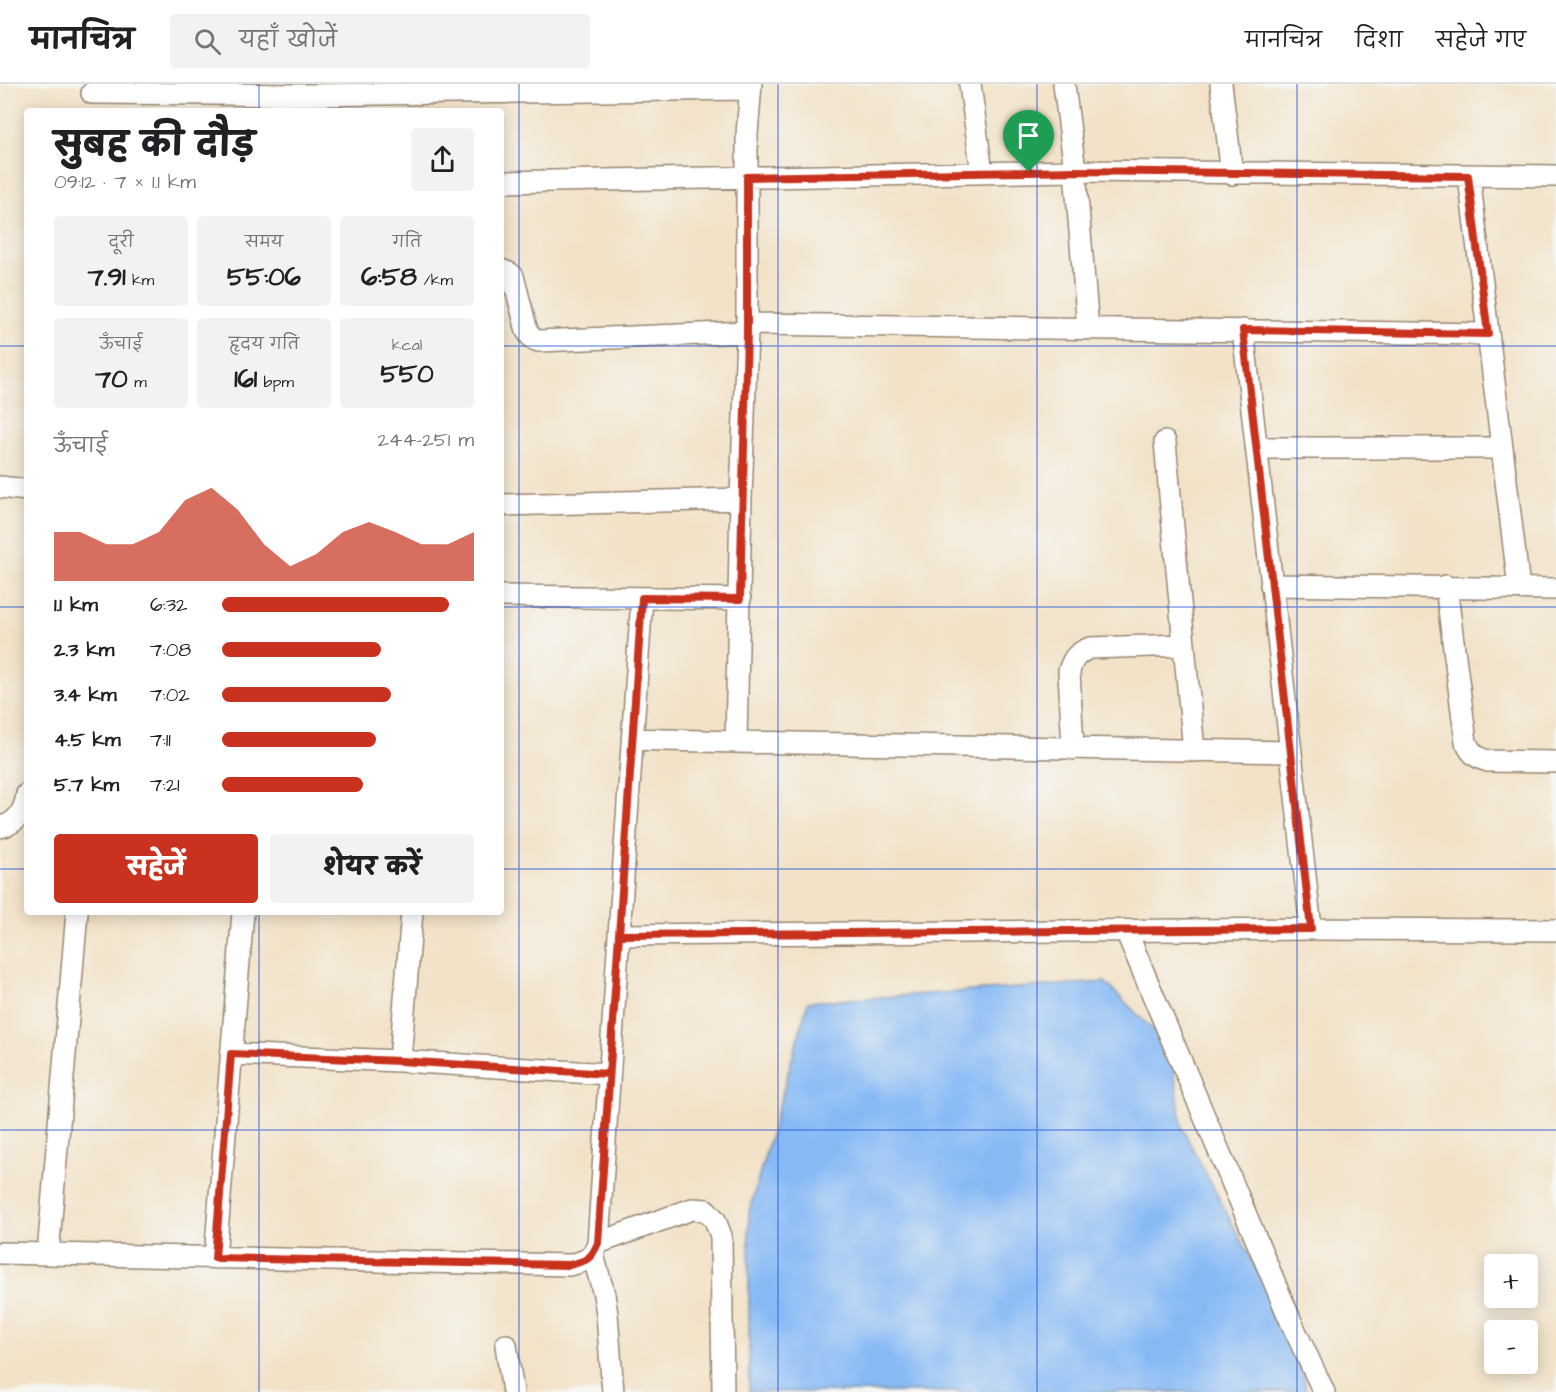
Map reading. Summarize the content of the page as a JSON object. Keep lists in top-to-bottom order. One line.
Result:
{"page":{"header":"मानचित्र","search":"यहाँ खोजें","nav":["मानचित्र","दिशा","सहेजे गए"],"heading":["सुबह की दौड़","09:12 · 7 × 1.1 km"],"stats":[["दूरी","7.91 km"],["समय","55:06"],["गति","6:58 /km"],["ऊँचाई","70 m"],["हृदय गति","161 bpm"],["kcal","550"]],"chart":["ऊँचाई","244–251 m"],"list":[{"name":"1.1 km","note":"6:32"},{"name":"2.3 km","note":"7:08"},{"name":"3.4 km","note":"7:02"},{"name":"4.5 km","note":"7:11"},{"name":"5.7 km","note":"7:21"}],"buttons":["सहेजें","शेयर करें"],"map_buttons":["+","−"]}}
